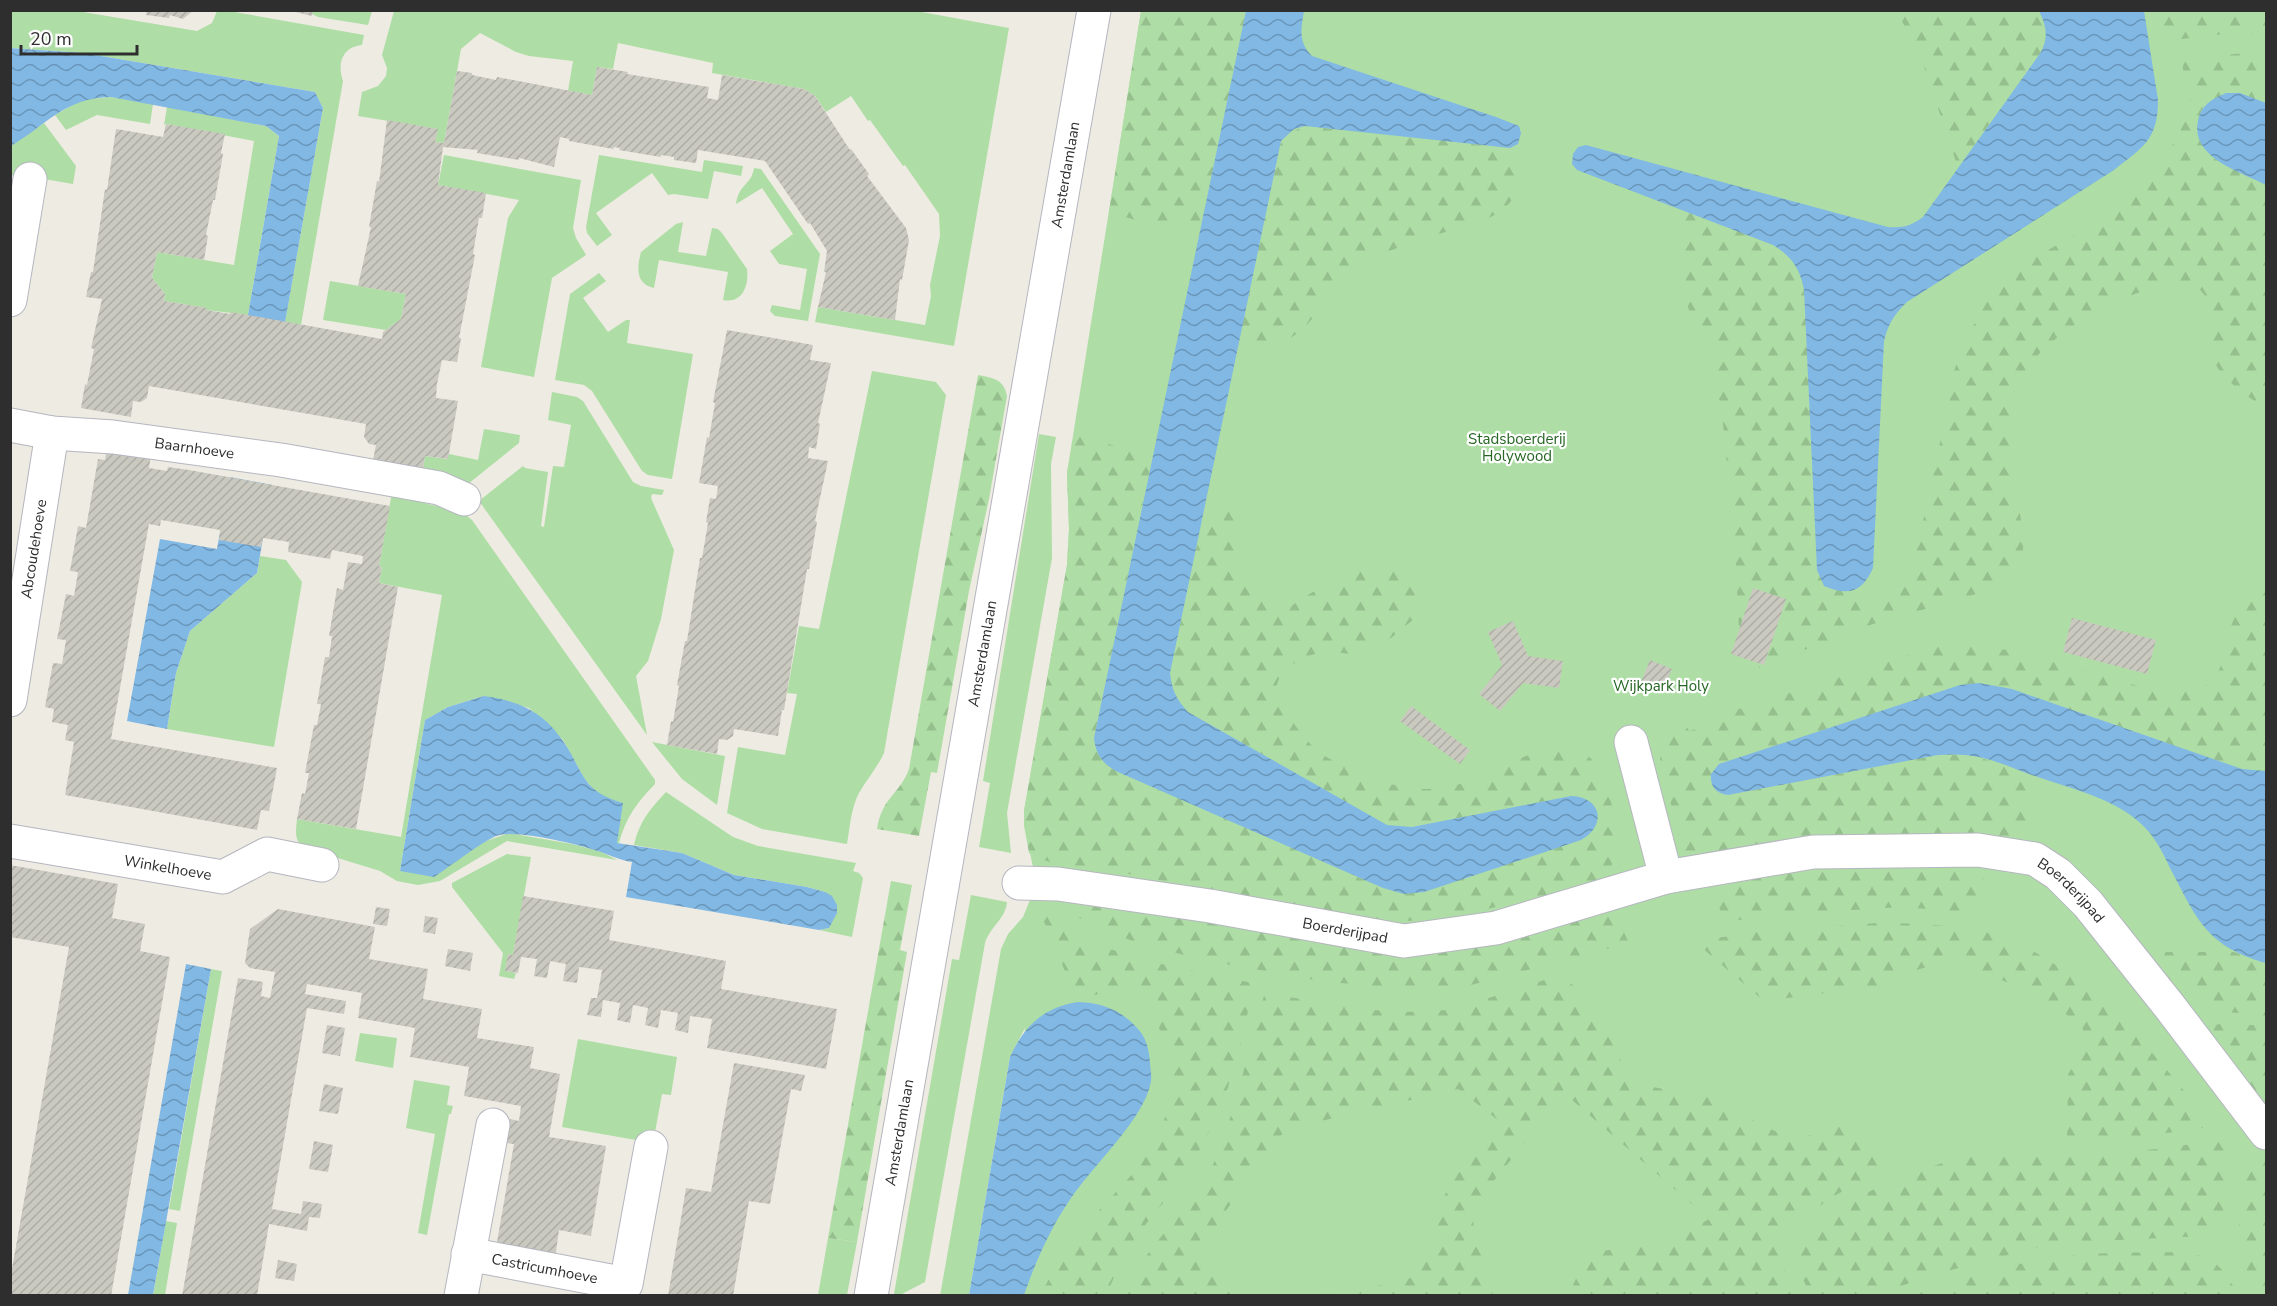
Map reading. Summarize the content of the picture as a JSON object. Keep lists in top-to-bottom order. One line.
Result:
{"streets":{"street":["Amsterdamlaan","Baarnhoeve","Abcoudehoeve","Winkelhoeve","Boerderijpad","Castricumhoeve"]},"crossings":[["Baarnhoeve","Abcoudehoeve"]],"parks":["Stadsboerderij Holywood","Wijkpark Holy"],"scale_bar":"20 m"}
